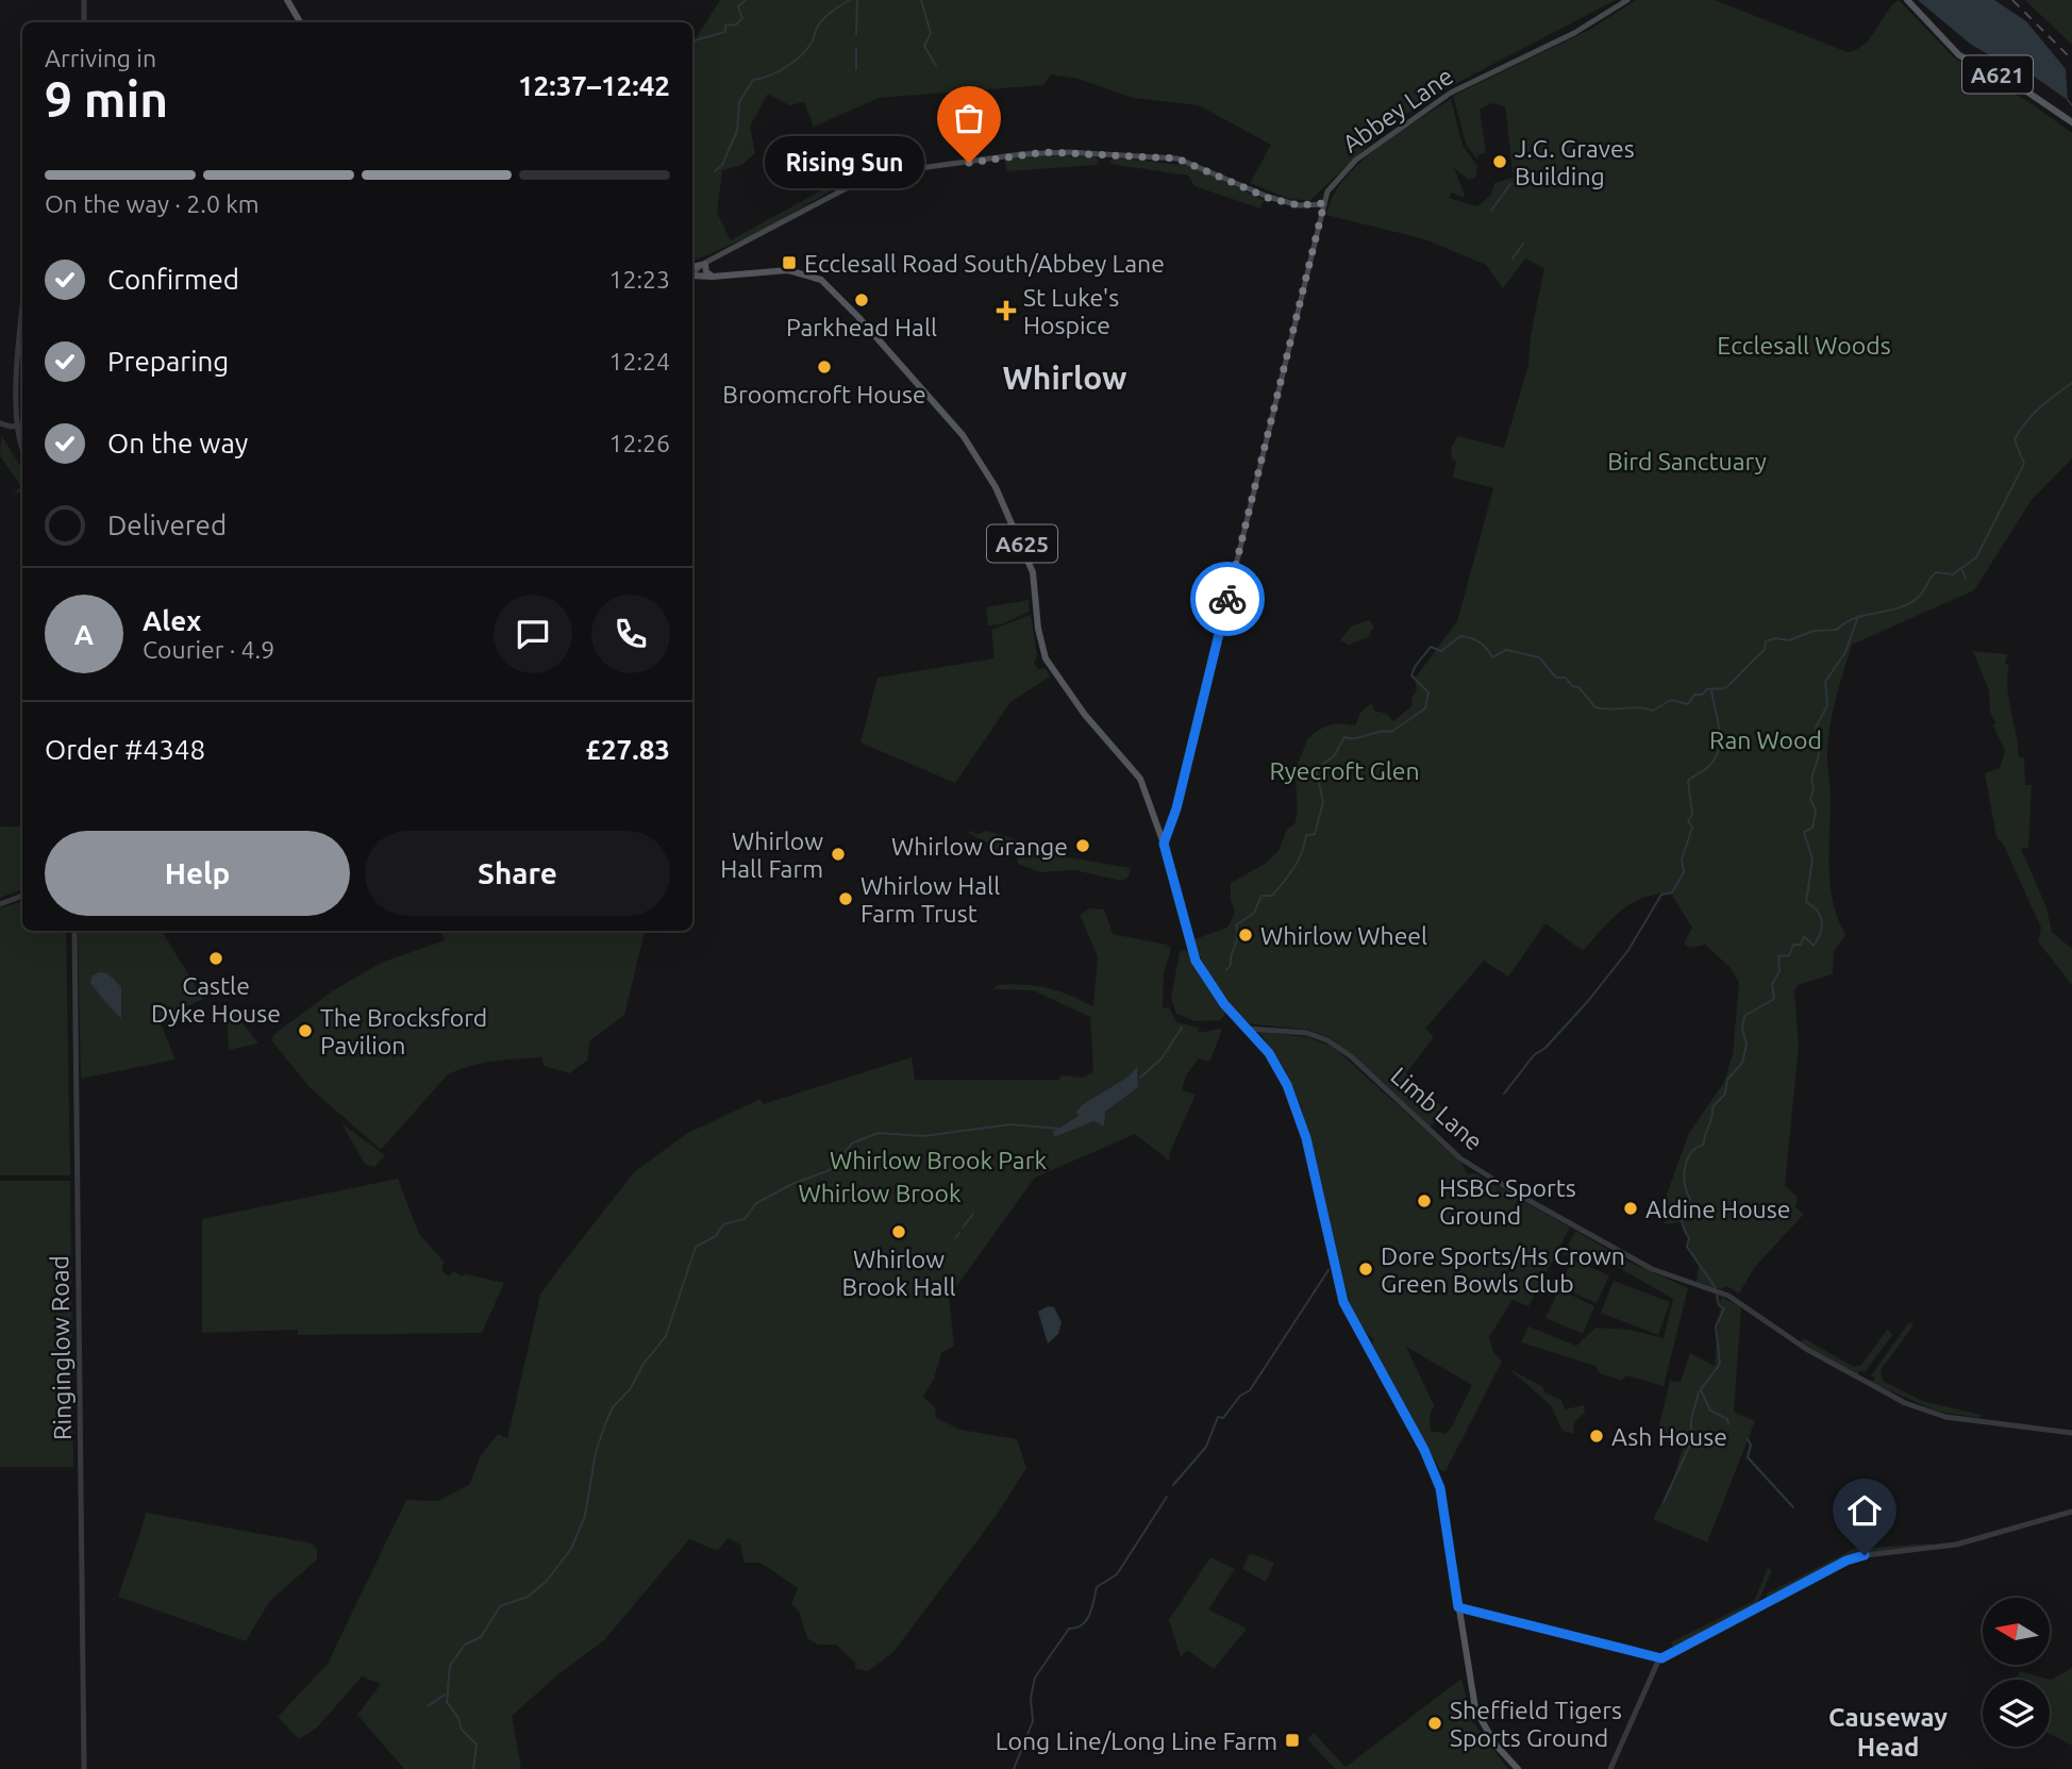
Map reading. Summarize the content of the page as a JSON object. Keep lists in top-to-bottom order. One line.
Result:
{"streets":{"main road":["A621","Abbey Lane","A625"],"street":["Limb Lane","Ringinglow Road"]},"crossings":[["Abbey Lane","A625"],["A625","Limb Lane"]],"districts":["Whirlow","Causeway Head"],"parks":["Ecclesall Woods","Bird Sanctuary","Ran Wood","Ryecroft Glen","Whirlow Brook Park","Whirlow Brook"],"places":{"other":["J.G. Graves Building","Rising Sun","Parkhead Hall","Broomcroft House","Whirlow Grange","Whirlow Hall Farm","Whirlow Hall Farm Trust","Whirlow Wheel","Castle Dyke House","The Brocksford Pavilion","HSBC Sports Ground","Aldine House","Whirlow Brook Hall","Dore Sports/Hs Crown Green Bowls Club","Ash House","Sheffield Tigers Sports Ground"],"transit":["Ecclesall Road South/Abbey Lane","Long Line/Long Line Farm"],"health":["St Luke's Hospice"]},"north":"left","page":{"heading":["9 min","Arriving in","12:37–12:42"],"panel":["Alex","Courier · 4.9","Order #4348","£27.83"],"bubble":"Rising Sun","bar":"On the way · 2.0 km","list":[["Confirmed","12:23"],["Preparing","12:24"],["On the way","12:26"],"Delivered"],"round":"A","buttons":["Help","Share"]}}
